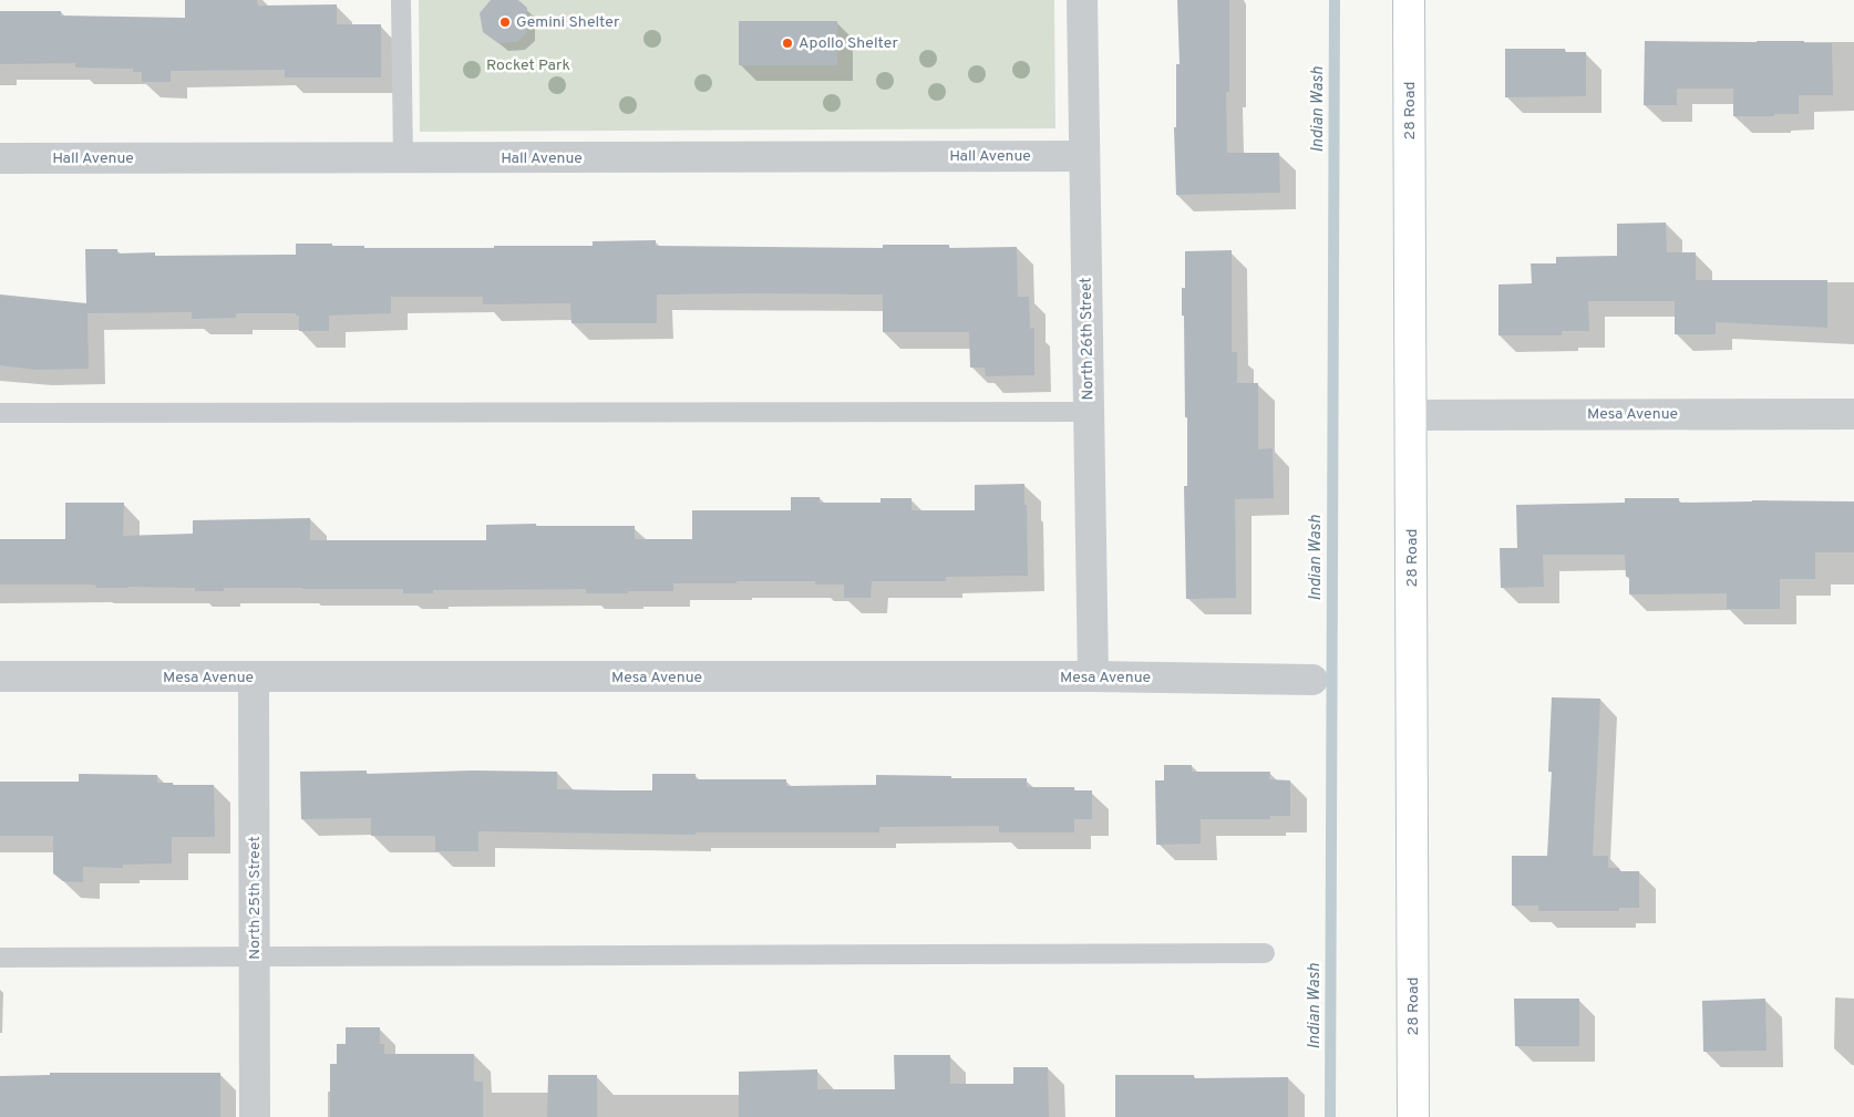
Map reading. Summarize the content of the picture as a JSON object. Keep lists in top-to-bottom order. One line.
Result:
{"streets":{"main road":["28 Road"],"street":["Hall Avenue","North 26th Street","Mesa Avenue","North 25th Street"]},"crossings":[["28 Road","Mesa Avenue"],["Hall Avenue","North 26th Street"],["North 26th Street","Mesa Avenue"],["Mesa Avenue","North 25th Street"]],"water":["Indian Wash"],"parks":["Rocket Park"],"places":["Gemini Shelter","Apollo Shelter"]}
